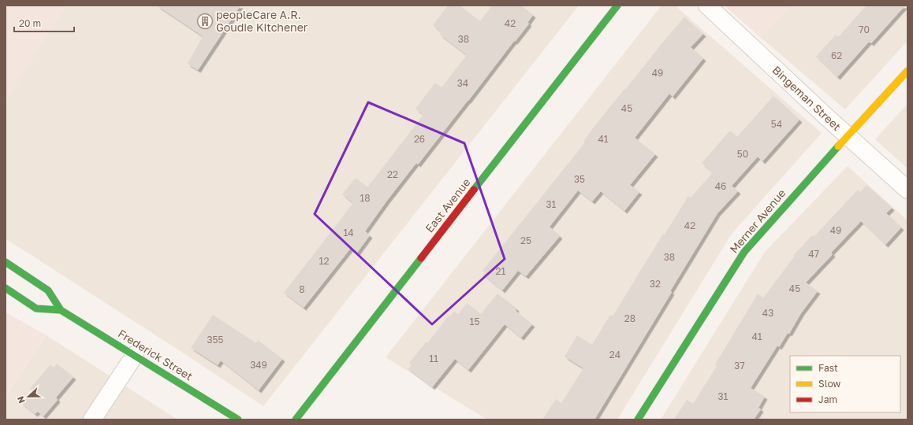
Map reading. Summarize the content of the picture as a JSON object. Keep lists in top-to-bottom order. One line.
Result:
{"streets":{"street":["Bingeman Street","East Avenue","Merner Avenue","Frederick Street"]},"crossings":[["Bingeman Street","Merner Avenue"]],"places":{"building":["peopleCare A.R. Goudie Kitchener"]},"house_numbers":["42","70","38","62","49","34","45","54","26","41","50","22","35","46","18","31","42","49","14","25","47","38","12","21","32","45","8","43","28","15","41","355","24","11","349","37","31"],"legend":["Fast","Slow","Jam"],"scale_bar":"20 m","north":"left"}
